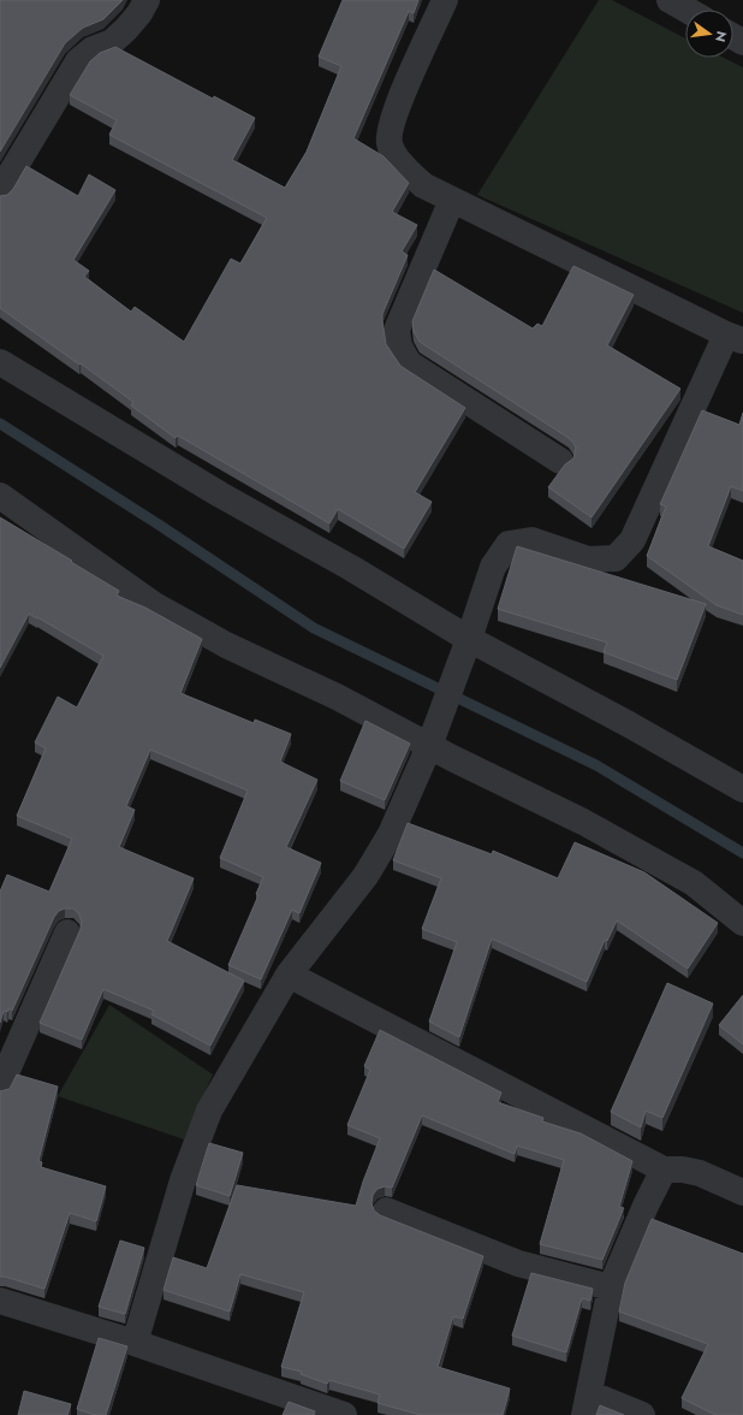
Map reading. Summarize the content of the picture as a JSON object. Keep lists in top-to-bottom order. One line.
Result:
{"north":"right"}
